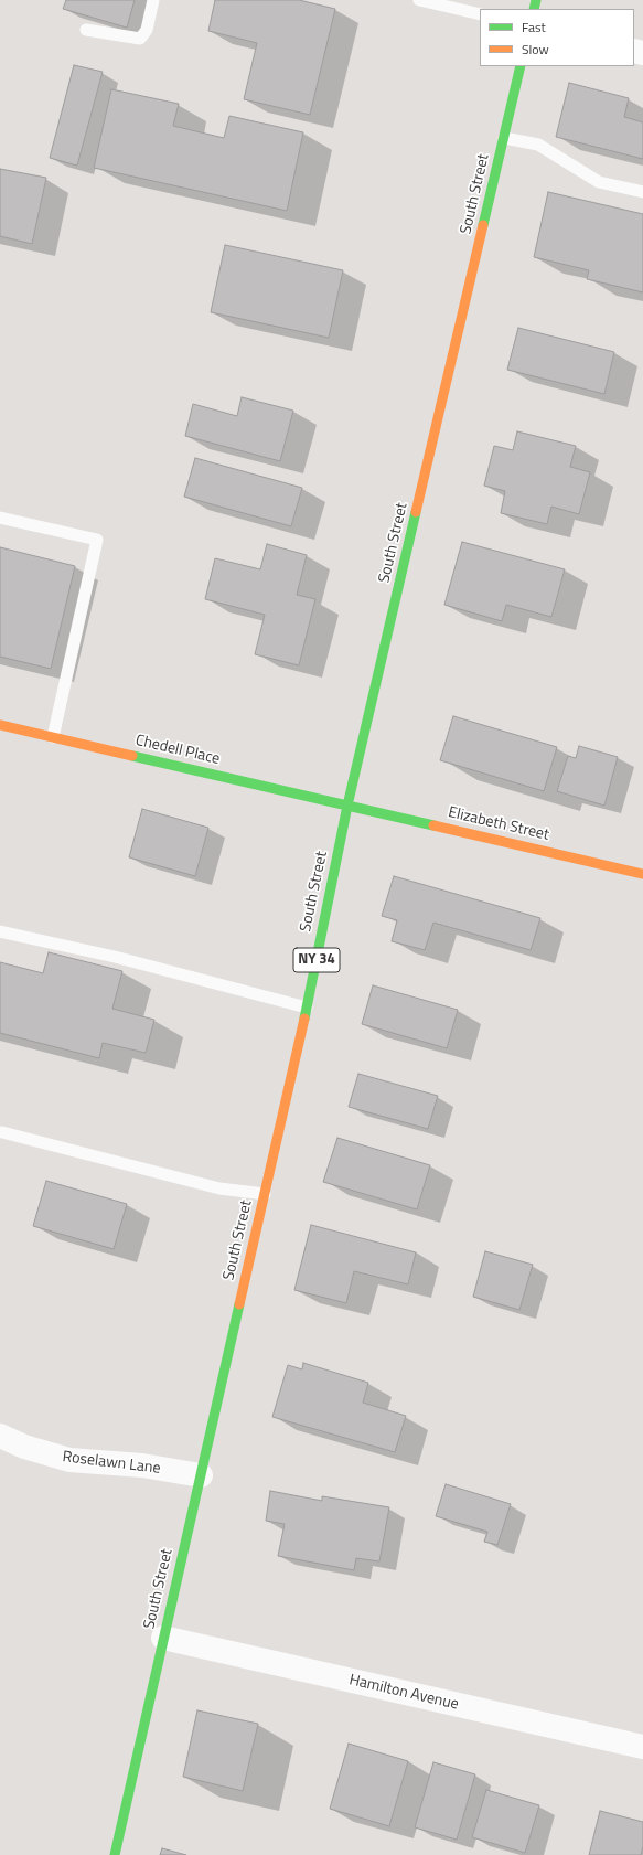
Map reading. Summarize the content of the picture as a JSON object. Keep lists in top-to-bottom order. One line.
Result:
{"streets":{"main road":["South Street","Chedell Place","Elizabeth Street","NY 34"],"street":["Roselawn Lane","Hamilton Avenue"]},"crossings":[["South Street","Chedell Place"],["South Street","Elizabeth Street"],["South Street","Roselawn Lane"],["South Street","Hamilton Avenue"],["Chedell Place","Elizabeth Street"]],"legend":["Fast","Slow"]}
